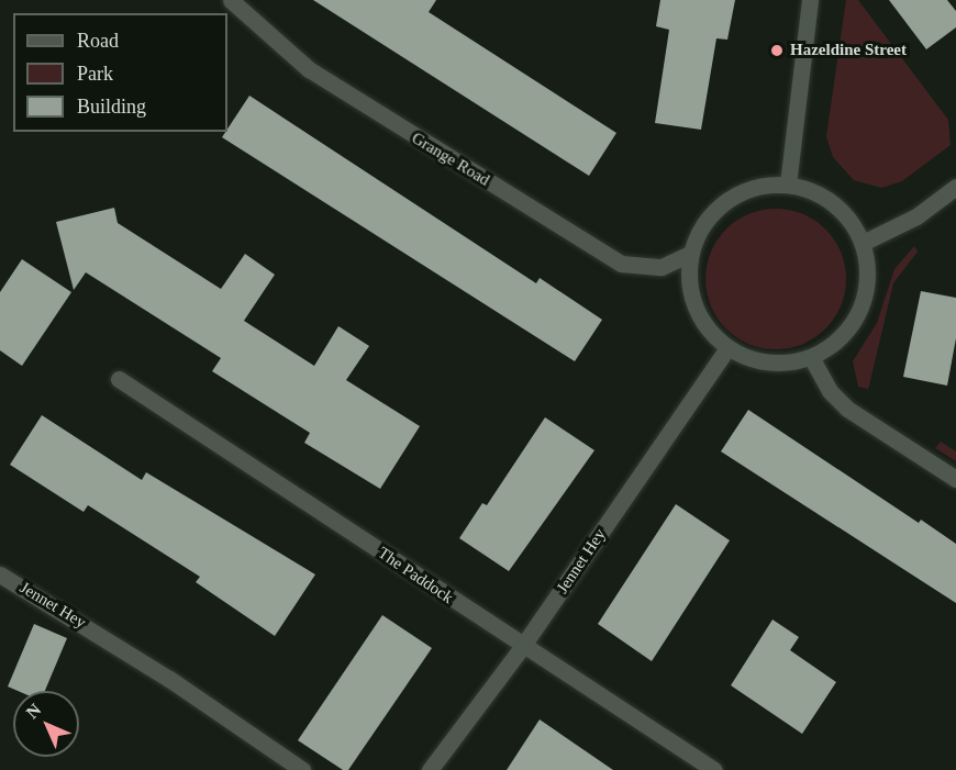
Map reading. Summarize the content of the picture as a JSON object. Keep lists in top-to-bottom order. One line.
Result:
{"streets":{"street":["Grange Road","Jennet Hey","The Paddock"]},"crossings":[["Grange Road","Jennet Hey"],["Jennet Hey","The Paddock"]],"places":["Hazeldine Street"],"legend":["Road","Park","Building"],"north":"top left"}
